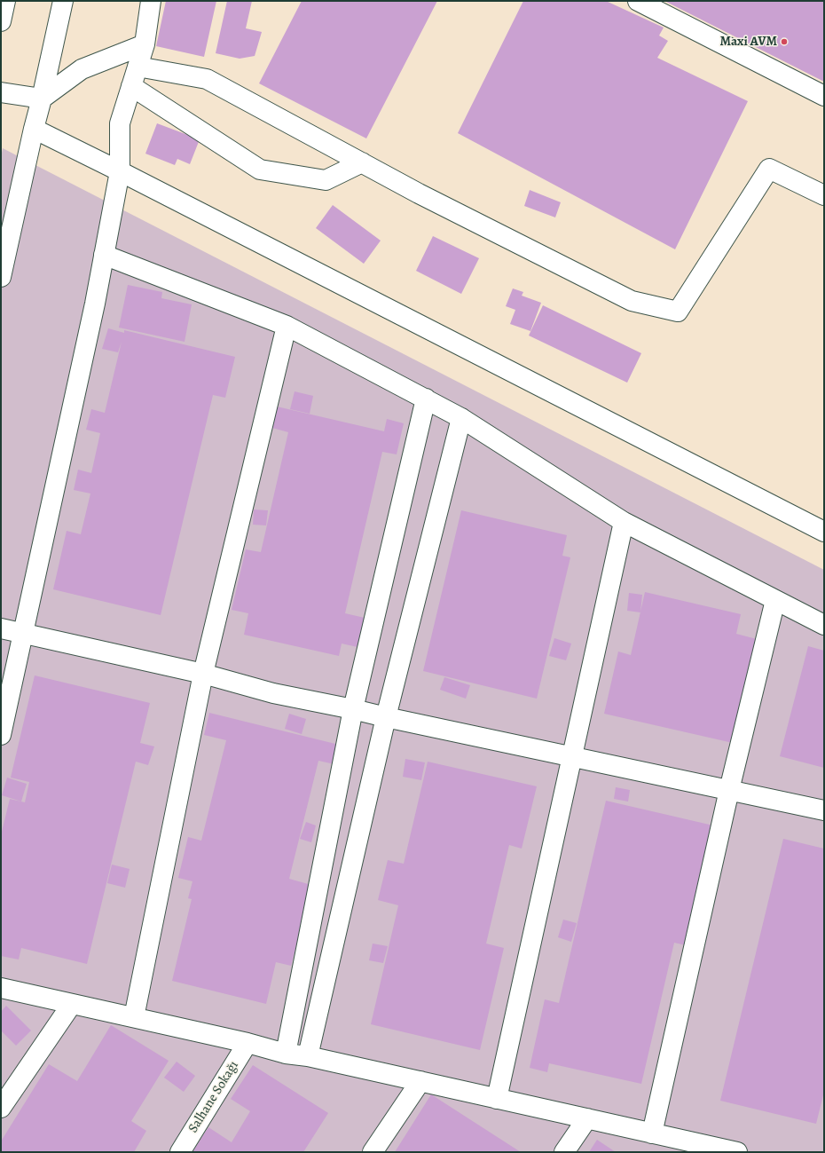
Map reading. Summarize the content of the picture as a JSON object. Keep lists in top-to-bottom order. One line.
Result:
{"streets":{"main road":["Salhane Sokağı"]},"places":["Maxi AVM"]}
